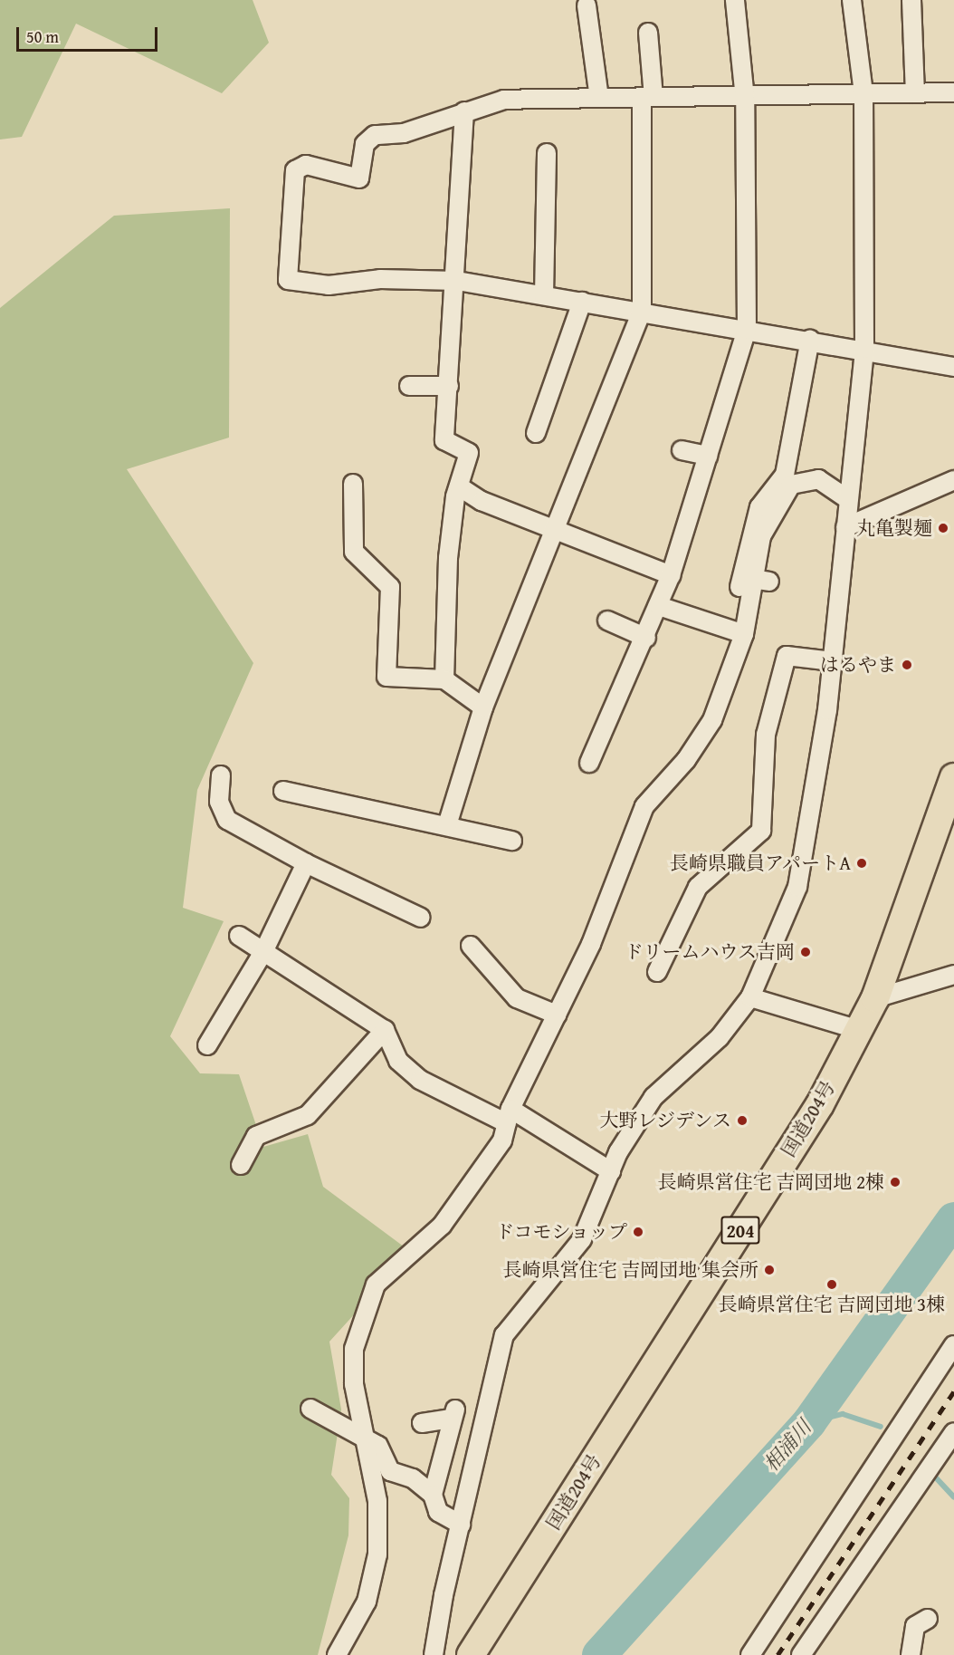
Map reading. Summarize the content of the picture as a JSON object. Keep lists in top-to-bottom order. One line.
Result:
{"streets":{"highway":["国道204号","204"]},"water":["相浦川"],"places":["丸亀製麺","はるやま","長崎県職員アパートA","ドリームハウス吉岡","大野レジデンス","長崎県営住宅 吉岡団地 2棟","ドコモショップ","長崎県営住宅 吉岡団地 集会所","長崎県営住宅 吉岡団地 3棟"],"scale_bar":"50 m"}
